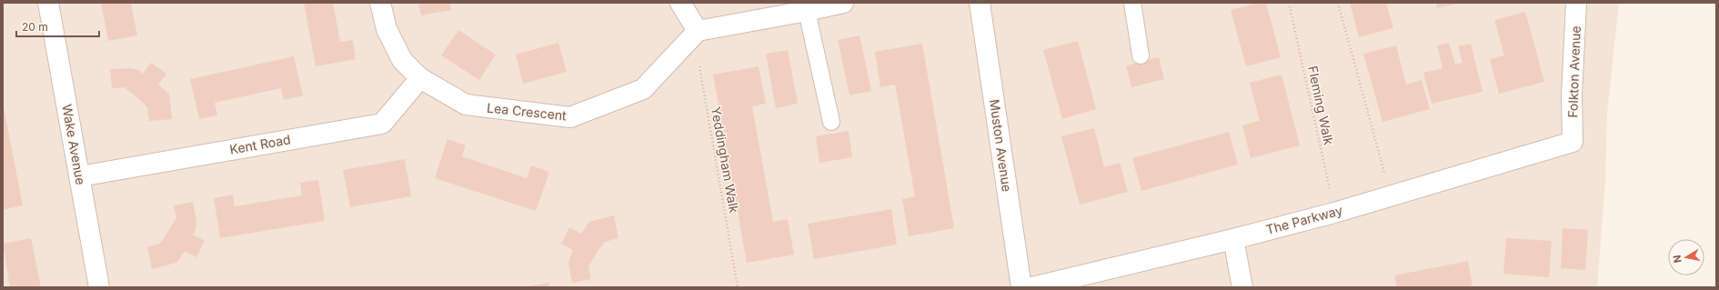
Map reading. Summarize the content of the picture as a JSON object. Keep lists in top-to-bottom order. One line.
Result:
{"streets":{"street":["Folkton Avenue","Lea Crescent","Wake Avenue","Kent Road","Muston Avenue","The Parkway"],"path":["Fleming Walk","Yeddingham Walk"]},"crossings":[["Folkton Avenue","The Parkway"],["Fleming Walk","The Parkway"],["Lea Crescent","Kent Road"],["Lea Crescent","Yeddingham Walk"],["Wake Avenue","Kent Road"]],"scale_bar":"20 m","north":"left"}
